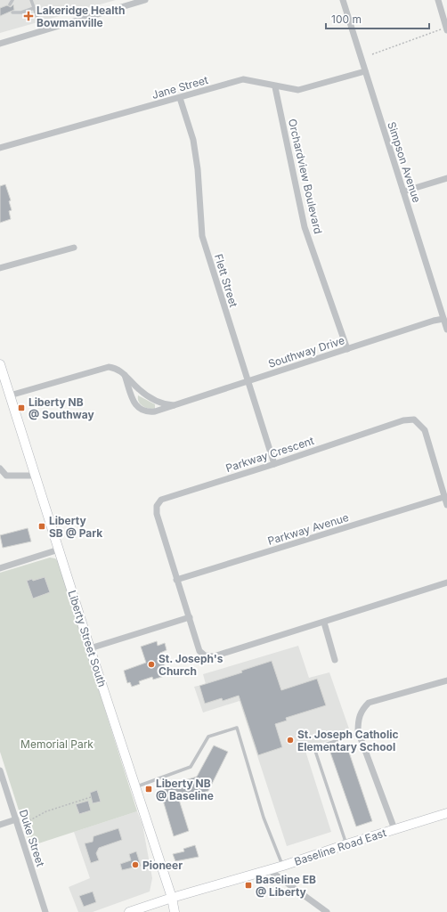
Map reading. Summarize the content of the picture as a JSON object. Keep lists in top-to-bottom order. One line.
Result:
{"streets":{"main road":["Liberty Street South","Baseline Road East"],"street":["Jane Street","Simpson Avenue","Orchardview Boulevard","Flett Street","Southway Drive","Parkway Crescent","Parkway Avenue","Duke Street"]},"crossings":[["Jane Street","Simpson Avenue"],["Jane Street","Orchardview Boulevard"],["Jane Street","Flett Street"],["Simpson Avenue","Southway Drive"],["Orchardview Boulevard","Southway Drive"],["Flett Street","Southway Drive"],["Flett Street","Parkway Crescent"],["Parkway Crescent","Parkway Avenue"],["Liberty Street South","Baseline Road East"]],"parks":["Memorial Park"],"places":{"health":["Lakeridge Health Bowmanville"],"transit":["Liberty NB @ Southway","Liberty SB @ Park","Liberty NB @ Baseline","Baseline EB @ Liberty"],"other":["St. Joseph's Church","St. Joseph Catholic Elementary School","Pioneer"]},"scale_bar":"100 m"}
